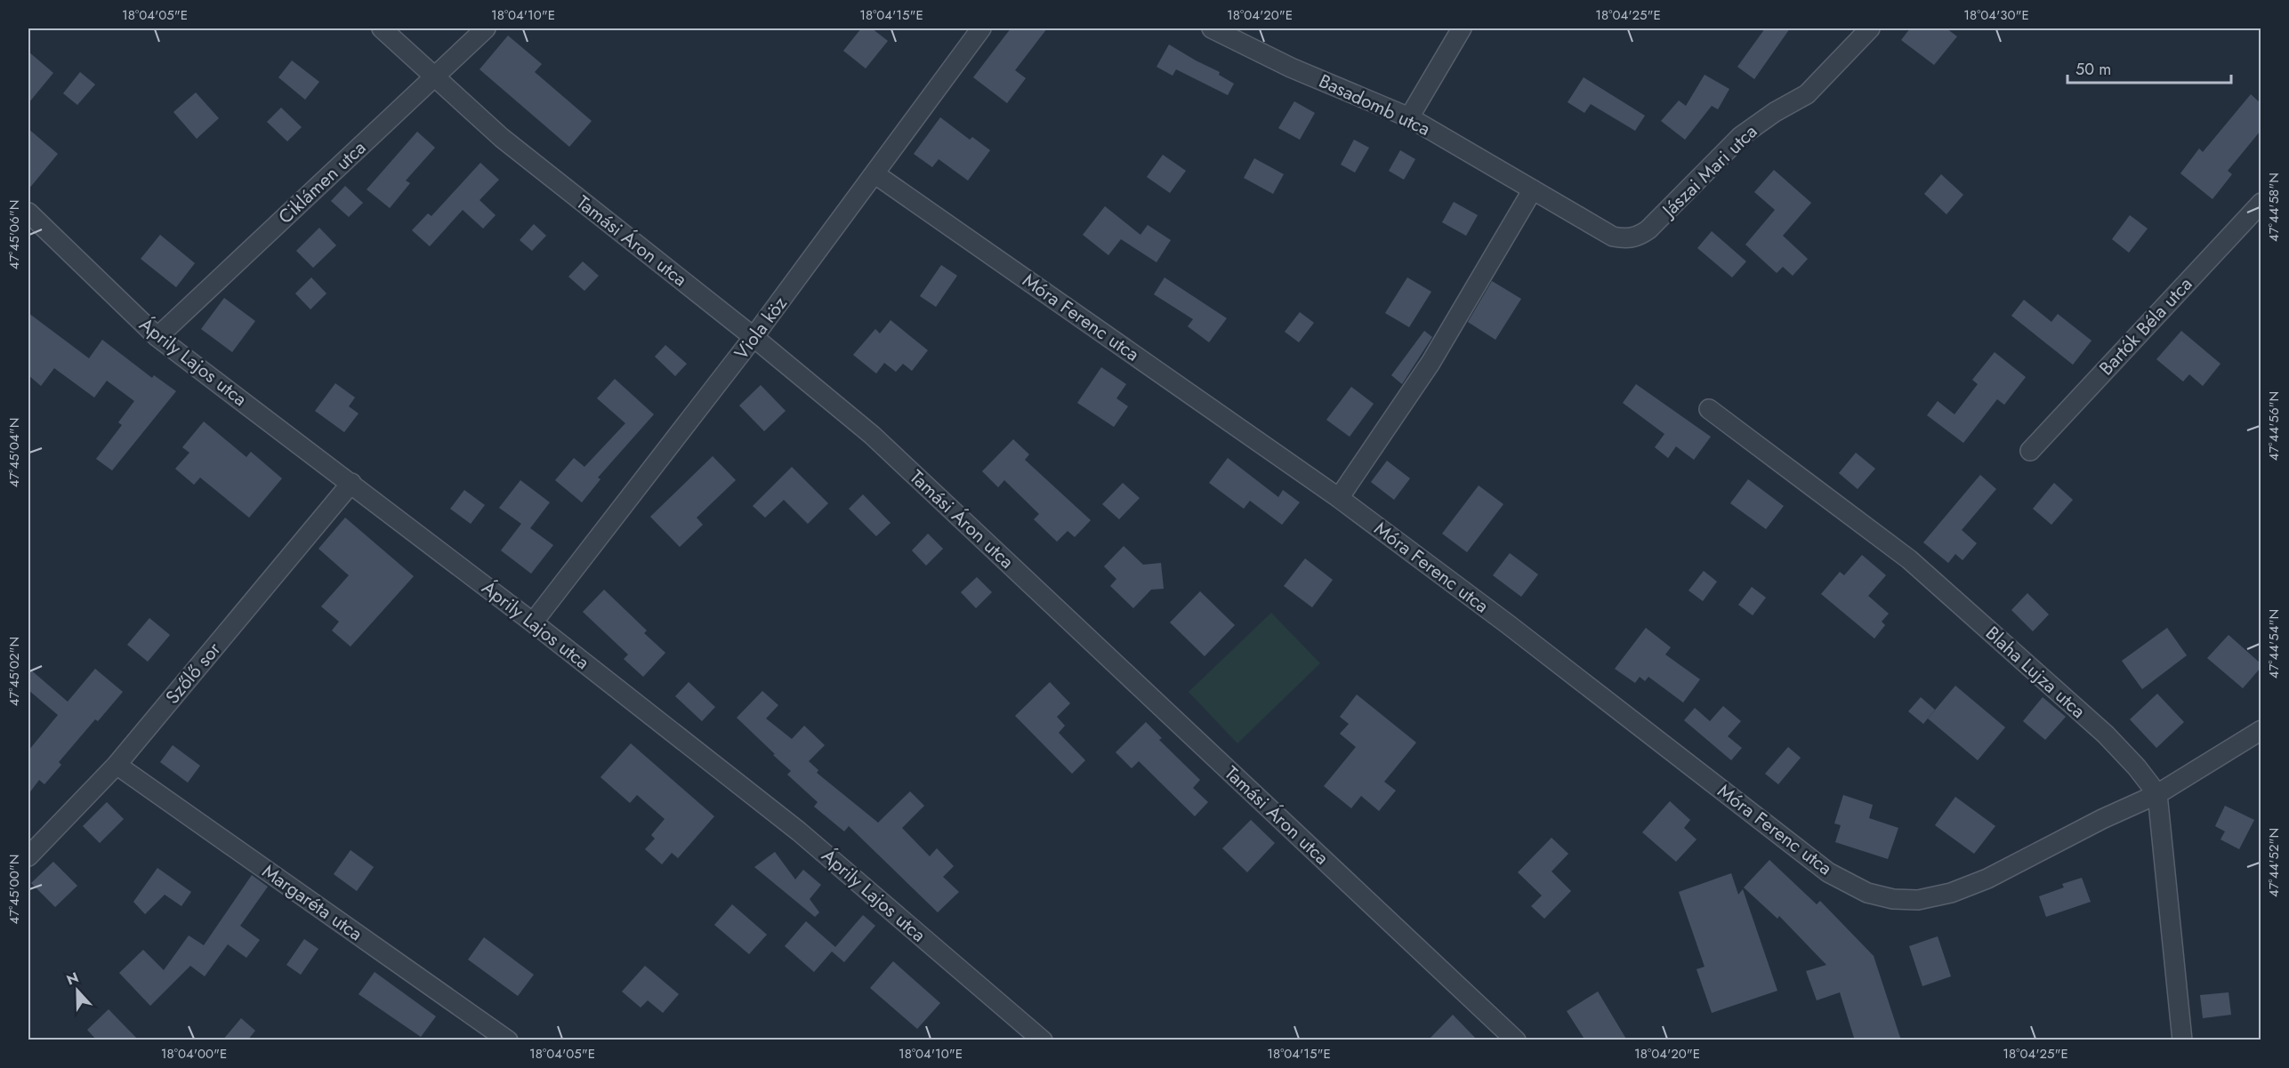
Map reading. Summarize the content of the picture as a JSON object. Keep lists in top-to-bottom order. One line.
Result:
{"streets":{"street":["Basadomb utca","Jászai Mari utca","Ciklámen utca","Tamási Áron utca","Móra Ferenc utca","Bartók Béla utca","Viola köz","Áprily Lajos utca","Blaha Lujza utca","Szőlő sor","Margaréta utca"]},"crossings":[["Basadomb utca","Jászai Mari utca"],["Ciklámen utca","Tamási Áron utca"],["Ciklámen utca","Áprily Lajos utca"],["Tamási Áron utca","Viola köz"],["Móra Ferenc utca","Viola köz"],["Móra Ferenc utca","Blaha Lujza utca"],["Viola köz","Áprily Lajos utca"],["Áprily Lajos utca","Szőlő sor"],["Szőlő sor","Margaréta utca"]],"scale_bar":"50 m","north":"top","coordinates":["18°04'05\"E","18°04'10\"E","18°04'15\"E","18°04'20\"E","18°04'25\"E","18°04'30\"E","47°44'58\"N","47°45'06\"N","47°44'56\"N","47°45'04\"N","47°44'54\"N","47°45'02\"N","47°44'52\"N","47°45'00\"N","18°04'00\"E"]}
